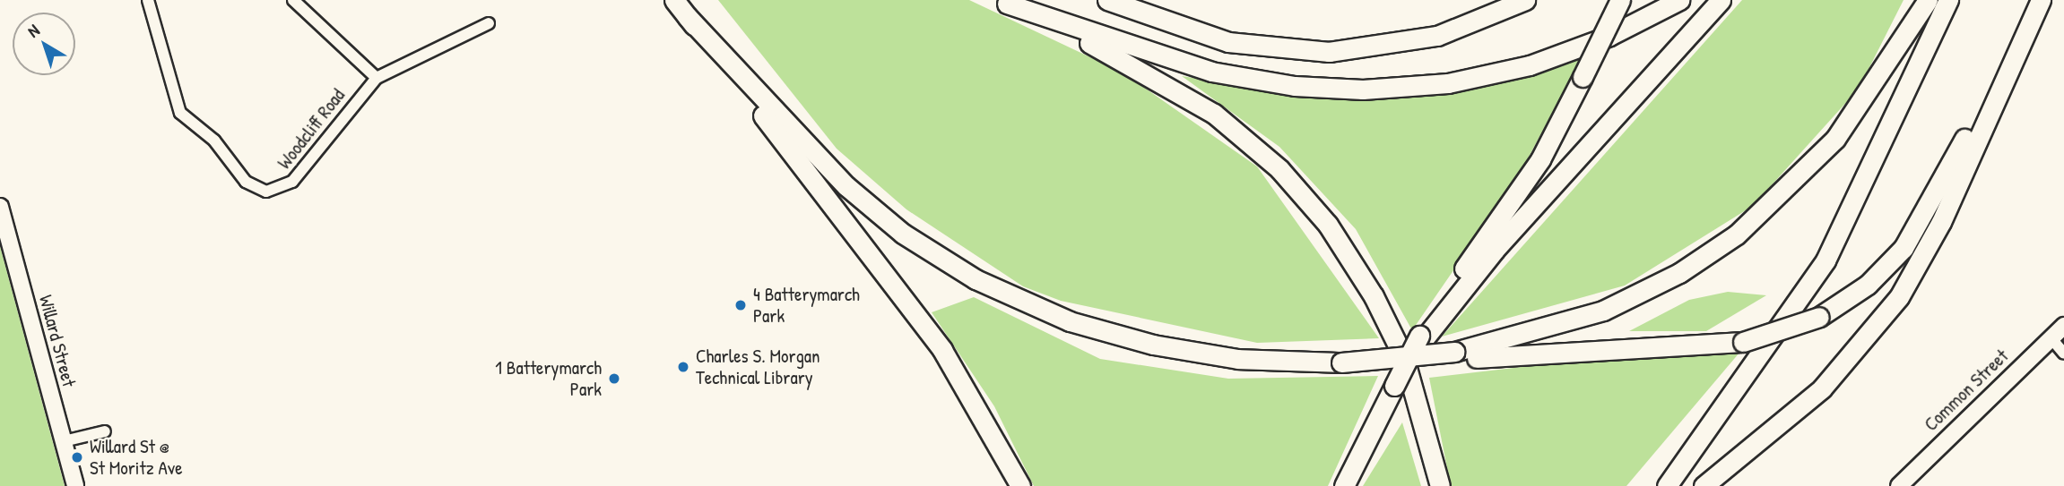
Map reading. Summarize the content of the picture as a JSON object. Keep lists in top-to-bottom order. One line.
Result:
{"streets":{"main road":["Willard Street","Common Street"],"street":["Woodcliff Road"]},"places":["4 Batterymarch Park","Charles S. Morgan Technical Library","1 Batterymarch Park","Willard St @ St Moritz Ave"],"north":"top left"}
